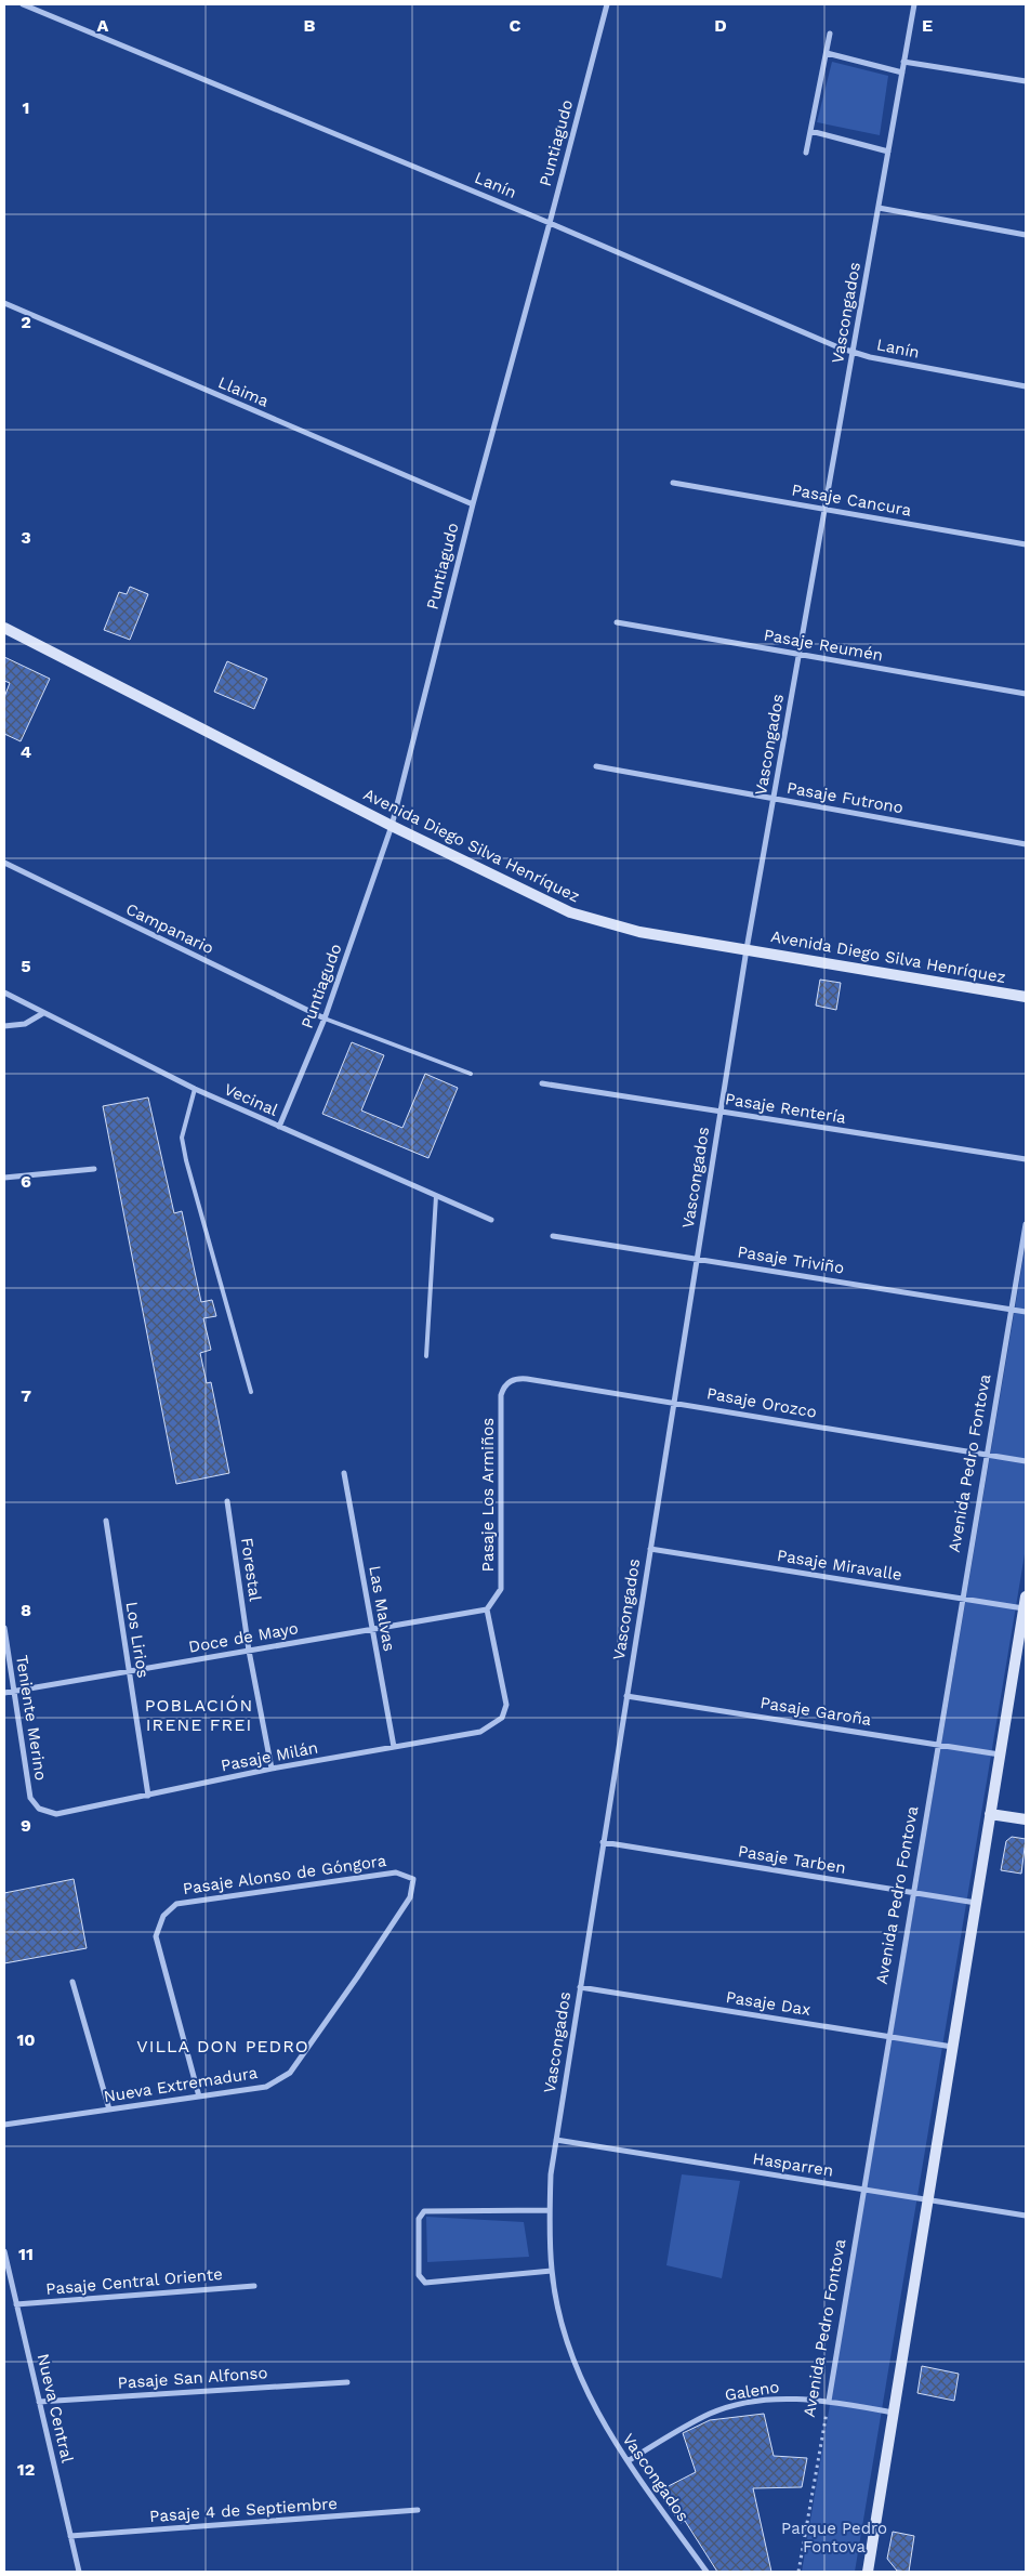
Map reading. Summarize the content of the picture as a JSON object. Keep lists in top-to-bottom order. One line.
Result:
{"streets":{"main road":["Avenida Diego Silva Henríquez"],"street":["Puntiagudo","Lanín","Vascongados","Llaima","Pasaje Cancura","Pasaje Reumén","Pasaje Futrono","Campanario","Vecinal","Pasaje Rentería","Pasaje Triviño","Pasaje Orozco","Avenida Pedro Fontova","Pasaje Los Armiños","Pasaje Miravalle","Forestal","Las Malvas","Doce de Mayo","Los Lirios","Pasaje Garoña","Teniente Merino","Pasaje Milán","Pasaje Tarben","Pasaje Alonso de Góngora","Pasaje Dax","Nueva Extremadura","Hasparren","Pasaje Central Oriente","Pasaje San Alfonso","Galeno","Nueva Central","Pasaje 4 de Septiembre"]},"crossings":[["Puntiagudo","Lanín"],["Puntiagudo","Llaima"],["Puntiagudo","Avenida Diego Silva Henríquez"],["Puntiagudo","Campanario"],["Puntiagudo","Vecinal"],["Lanín","Vascongados"],["Vascongados","Pasaje Cancura"],["Vascongados","Pasaje Reumén"],["Vascongados","Pasaje Futrono"],["Vascongados","Avenida Diego Silva Henríquez"],["Vascongados","Pasaje Rentería"],["Vascongados","Pasaje Triviño"],["Vascongados","Pasaje Orozco"],["Vascongados","Pasaje Miravalle"],["Vascongados","Pasaje Garoña"],["Vascongados","Pasaje Tarben"],["Vascongados","Pasaje Dax"],["Vascongados","Hasparren"],["Vascongados","Galeno"],["Pasaje Triviño","Avenida Pedro Fontova"],["Pasaje Orozco","Avenida Pedro Fontova"],["Pasaje Orozco","Pasaje Los Armiños"],["Avenida Pedro Fontova","Pasaje Miravalle"],["Avenida Pedro Fontova","Pasaje Garoña"],["Avenida Pedro Fontova","Pasaje Tarben"],["Avenida Pedro Fontova","Pasaje Dax"],["Avenida Pedro Fontova","Hasparren"],["Avenida Pedro Fontova","Galeno"],["Pasaje Los Armiños","Doce de Mayo"],["Pasaje Los Armiños","Pasaje Milán"],["Forestal","Doce de Mayo"],["Forestal","Pasaje Milán"],["Las Malvas","Doce de Mayo"],["Las Malvas","Pasaje Milán"],["Doce de Mayo","Los Lirios"],["Doce de Mayo","Teniente Merino"],["Doce de Mayo","Pasaje Milán"],["Los Lirios","Pasaje Milán"],["Teniente Merino","Pasaje Milán"],["Pasaje Alonso de Góngora","Nueva Extremadura"],["Pasaje Central Oriente","Nueva Central"],["Pasaje San Alfonso","Nueva Central"],["Nueva Central","Pasaje 4 de Septiembre"]],"districts":["POBLACIÓN IRENE FREI","VILLA DON PEDRO"],"parks":["Parque Pedro Fontova"],"grid":{"columns":["A","B","C","D","E"],"rows":["1","2","3","4","5","6","7","8","9","10","11","12"]}}
